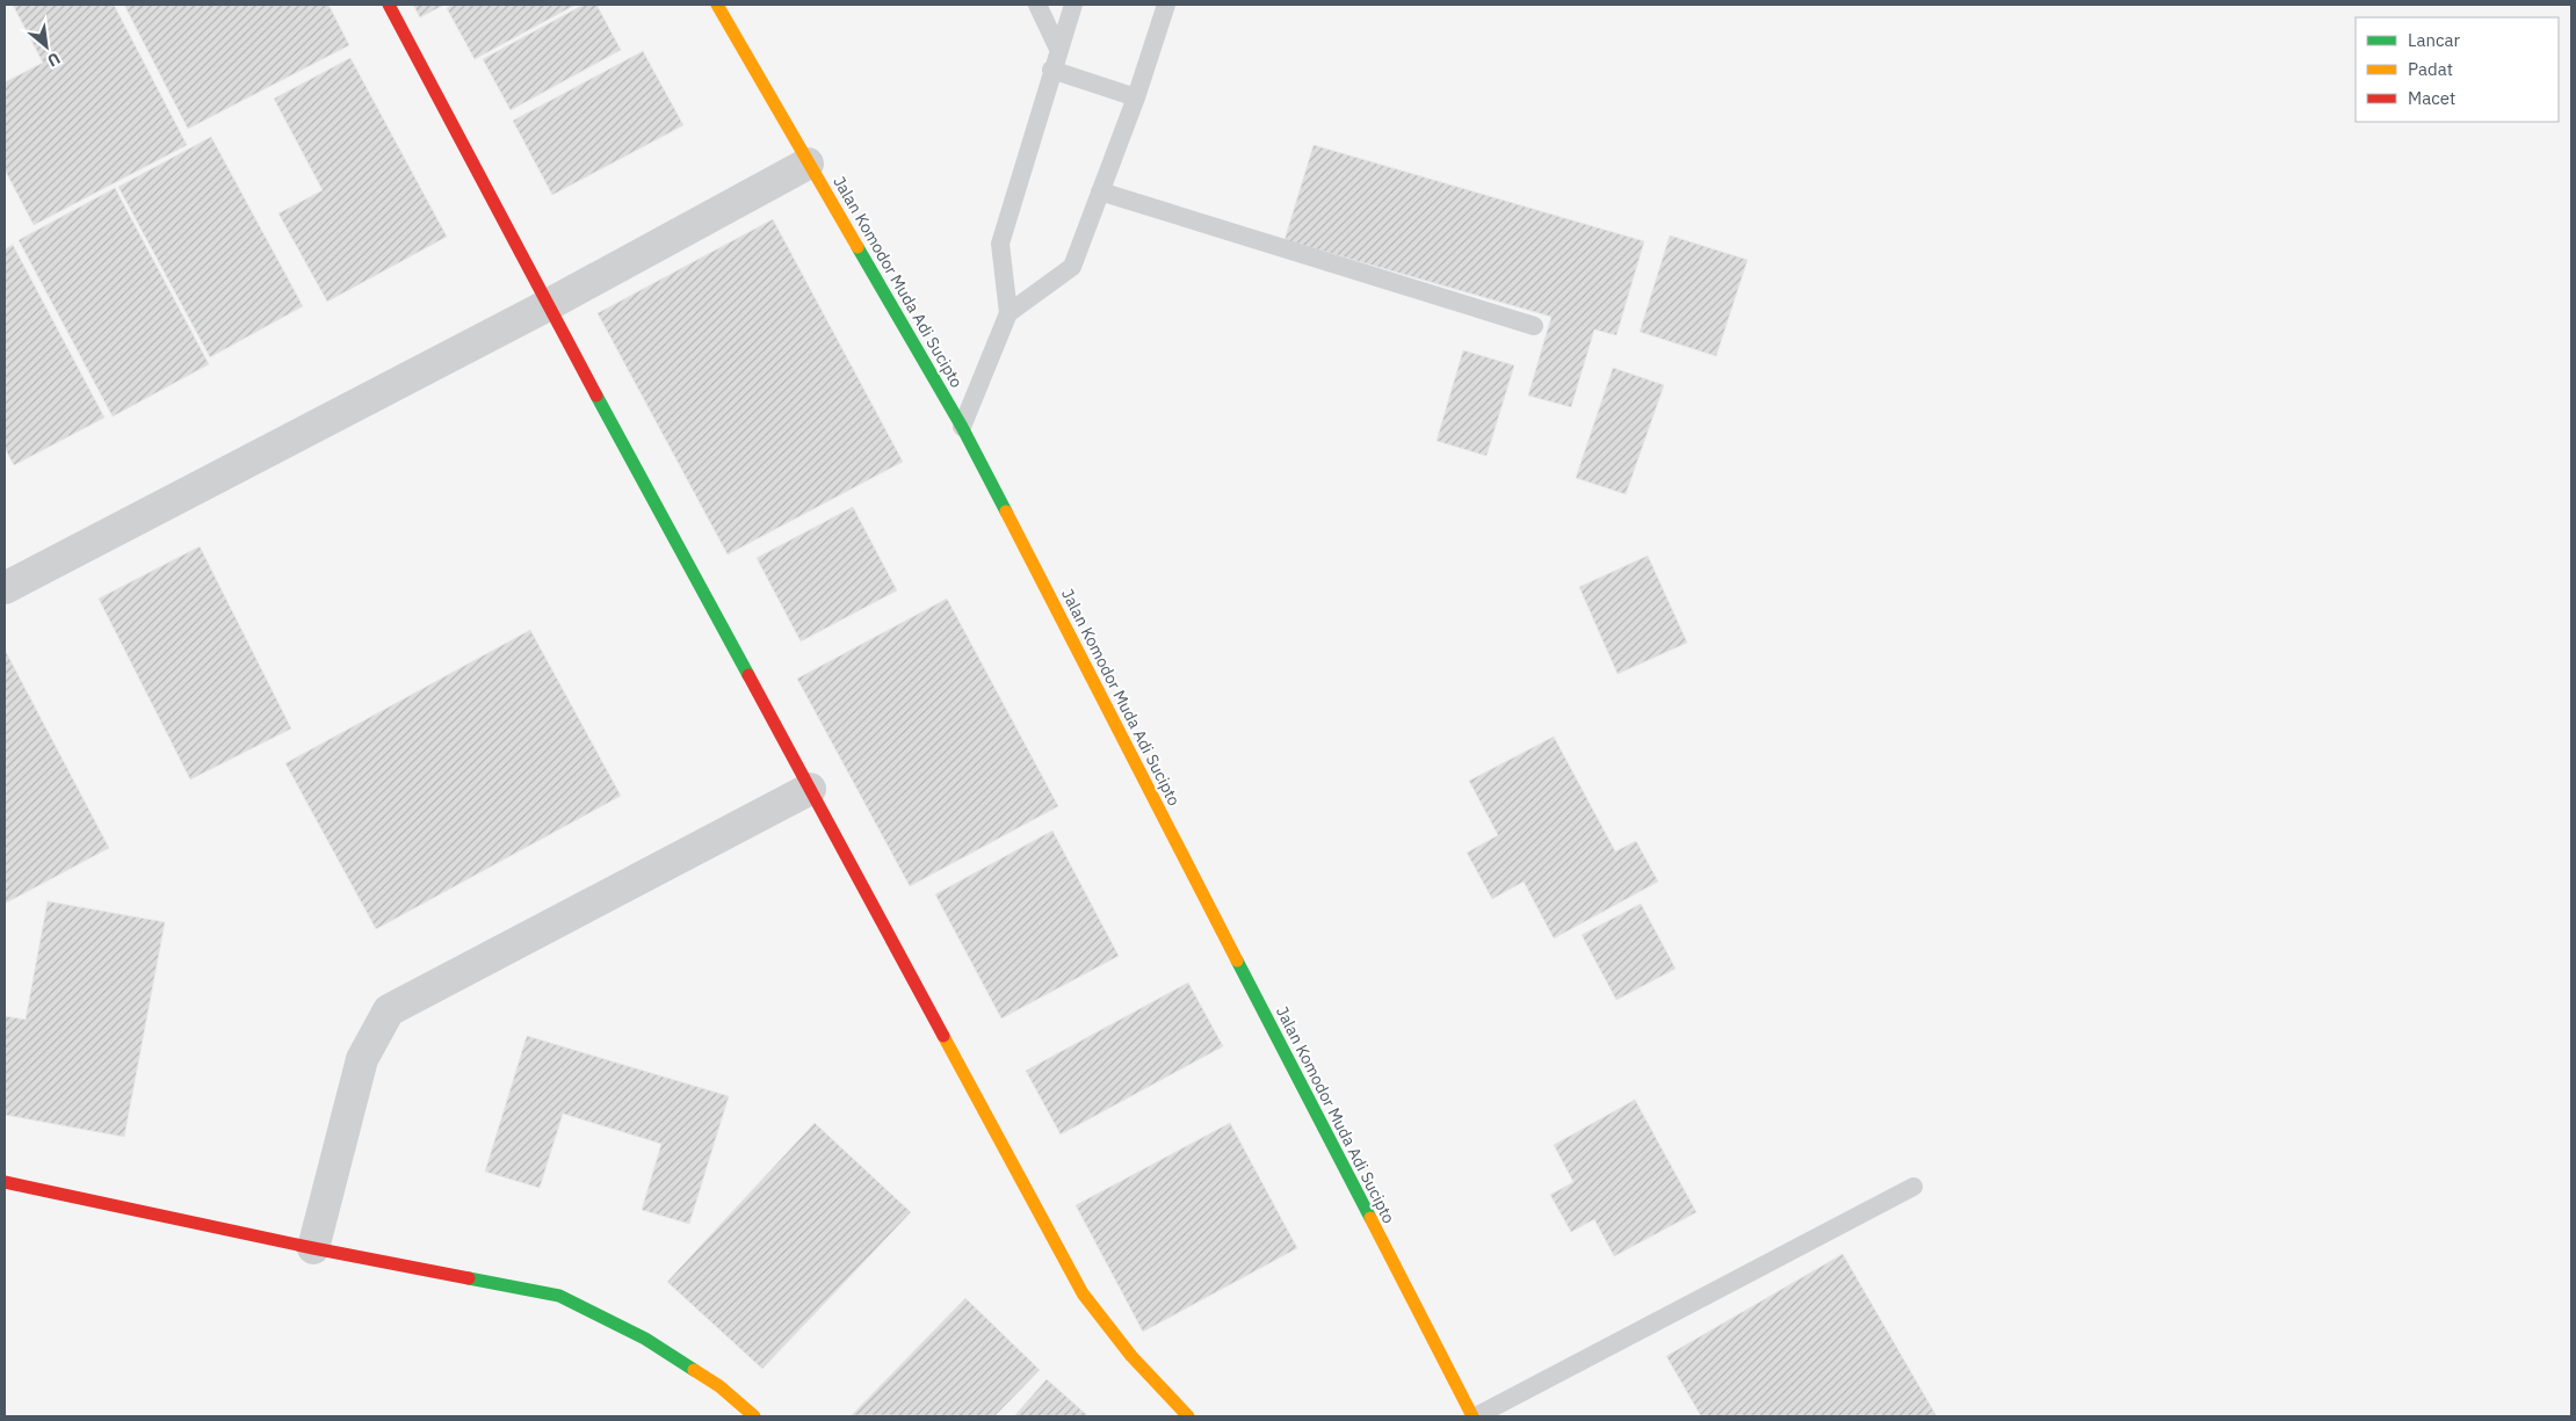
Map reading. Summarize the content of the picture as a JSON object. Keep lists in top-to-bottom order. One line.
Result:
{"streets":{"street":["Jalan Komodor Muda Adi Sucipto"]},"legend":["Lancar","Padat","Macet"],"north":"bottom right"}
